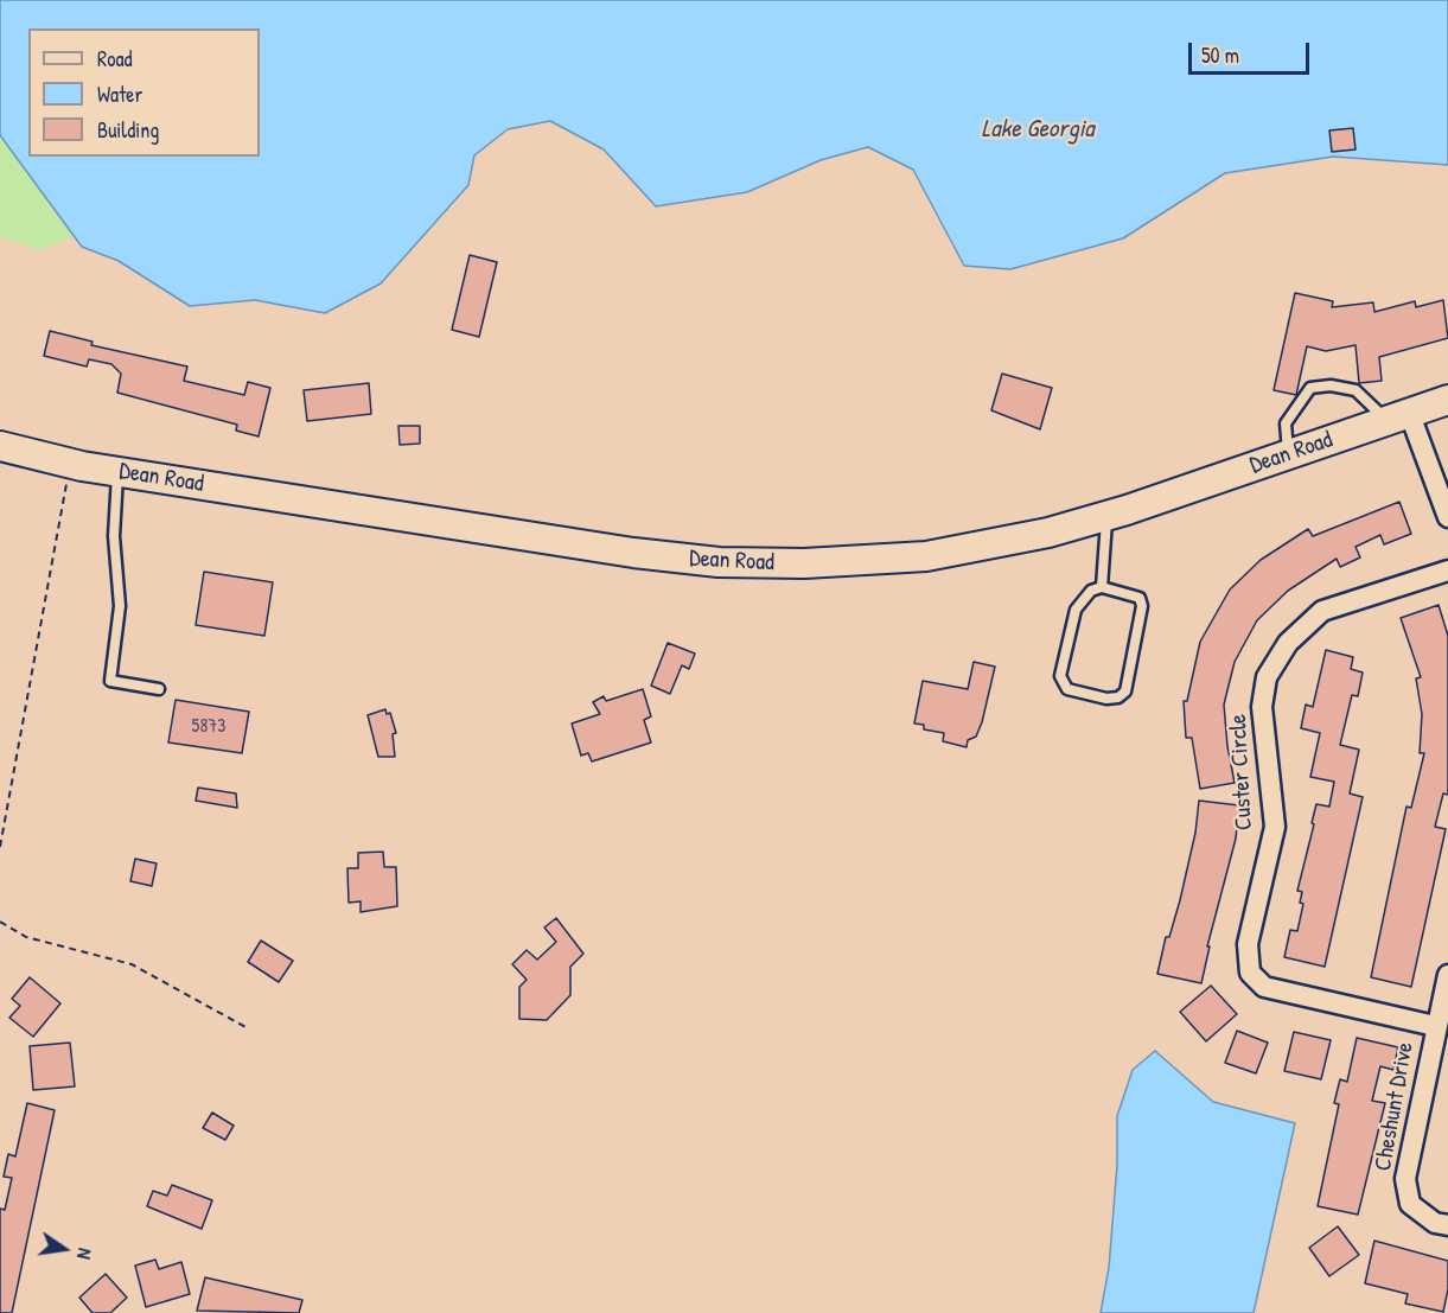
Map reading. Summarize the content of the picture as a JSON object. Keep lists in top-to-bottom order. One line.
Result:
{"streets":{"main road":["Dean Road"],"street":["Custer Circle","Cheshunt Drive"]},"crossings":[["Custer Circle","Cheshunt Drive"]],"water":["Lake Georgia"],"house_numbers":["5873"],"legend":["Road","Water","Building"],"scale_bar":"50 m","north":"right"}
